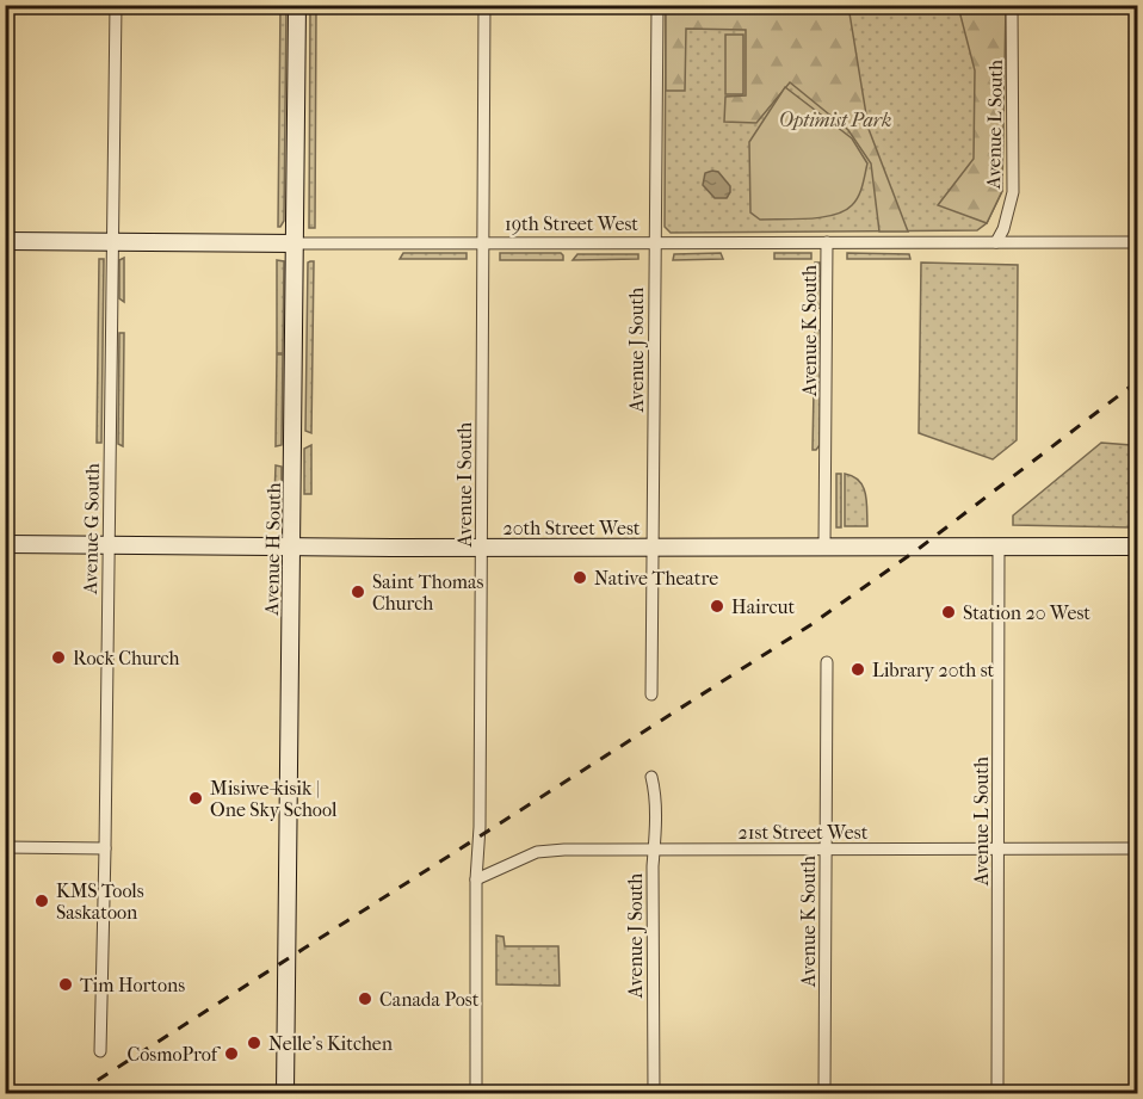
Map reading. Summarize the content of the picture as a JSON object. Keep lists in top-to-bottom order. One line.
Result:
{"streets":{"street":["Avenue L South","19th Street West","Avenue K South","Avenue J South","Avenue I South","20th Street West","Avenue G South","Avenue H South","21st Street West"]},"crossings":[["Avenue L South","19th Street West"],["Avenue L South","20th Street West"],["Avenue L South","21st Street West"],["19th Street West","Avenue K South"],["19th Street West","Avenue J South"],["19th Street West","Avenue I South"],["19th Street West","Avenue G South"],["19th Street West","Avenue H South"],["Avenue K South","20th Street West"],["Avenue K South","21st Street West"],["Avenue J South","20th Street West"],["Avenue J South","21st Street West"],["Avenue I South","20th Street West"],["Avenue I South","21st Street West"],["20th Street West","Avenue G South"],["20th Street West","Avenue H South"]],"parks":["Optimist Park"],"places":["Native Theatre","Saint Thomas Church","Haircut","Station 20 West","Rock Church","Library 20th st","Misiwe-kisik | One Sky School","KMS Tools Saskatoon","Tim Hortons","Canada Post","Nelle's Kitchen","CosmoProf"]}
